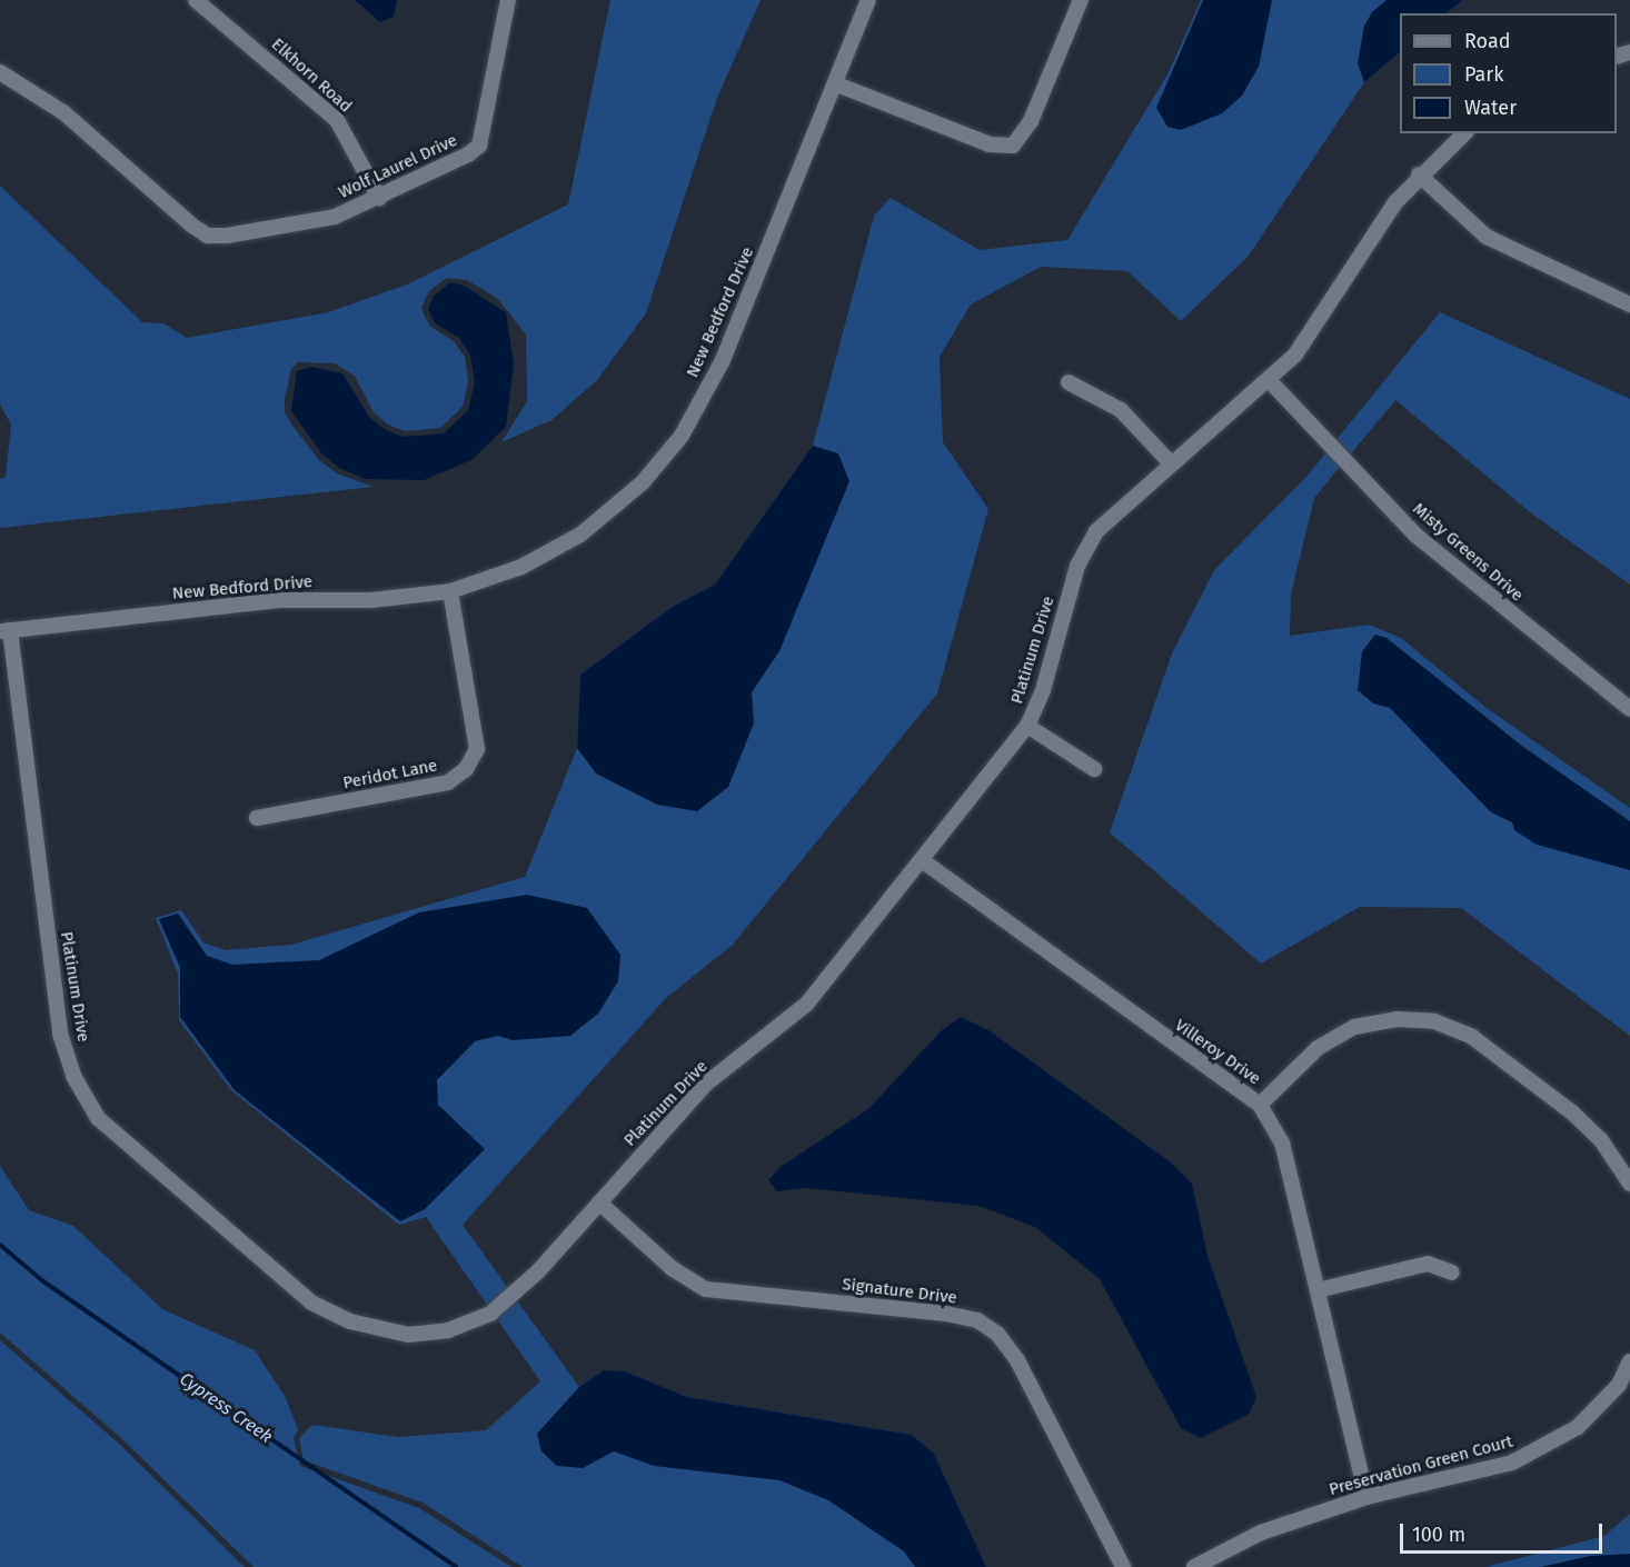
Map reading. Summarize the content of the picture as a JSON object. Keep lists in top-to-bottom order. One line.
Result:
{"streets":{"street":["Elkhorn Road","Wolf Laurel Drive","New Bedford Drive","Misty Greens Drive","Platinum Drive","Peridot Lane","Villeroy Drive","Signature Drive","Preservation Green Court"]},"crossings":[["Elkhorn Road","Wolf Laurel Drive"],["New Bedford Drive","Platinum Drive"],["New Bedford Drive","Peridot Lane"],["Misty Greens Drive","Platinum Drive"],["Platinum Drive","Villeroy Drive"],["Platinum Drive","Signature Drive"],["Villeroy Drive","Preservation Green Court"]],"water":["Cypress Creek"],"legend":["Road","Park","Water"],"scale_bar":"100 m"}
